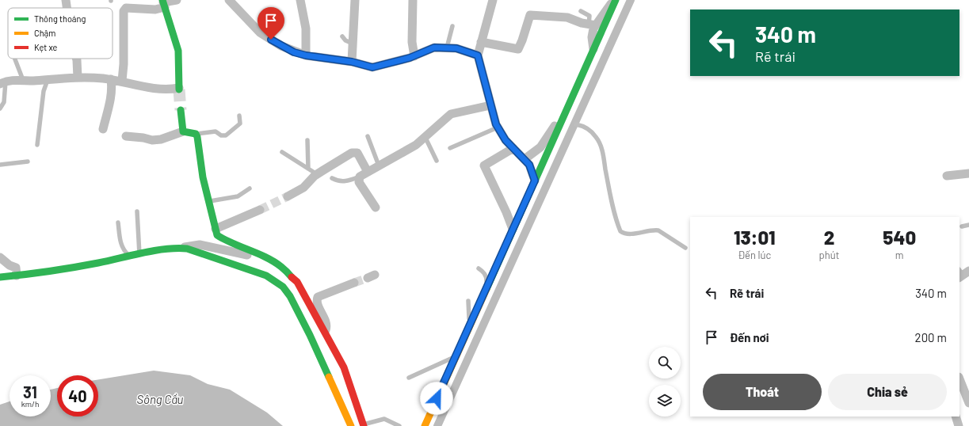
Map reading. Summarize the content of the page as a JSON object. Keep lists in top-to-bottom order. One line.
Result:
{"water":["Sông Cầu"],"legend":["Thông thoáng","Chậm","Kẹt xe"],"page":{"turn":["340 m","Rẽ trái"],"eta":["13:01","Đến lúc","2","phút","540","m"],"list":[{"name":"Rẽ trái","value":"340 m"},{"name":"Đến nơi","value":"200 m"}],"buttons":["Thoát","Chia sẻ"],"speed":"31 km/h","limit":"40"}}
